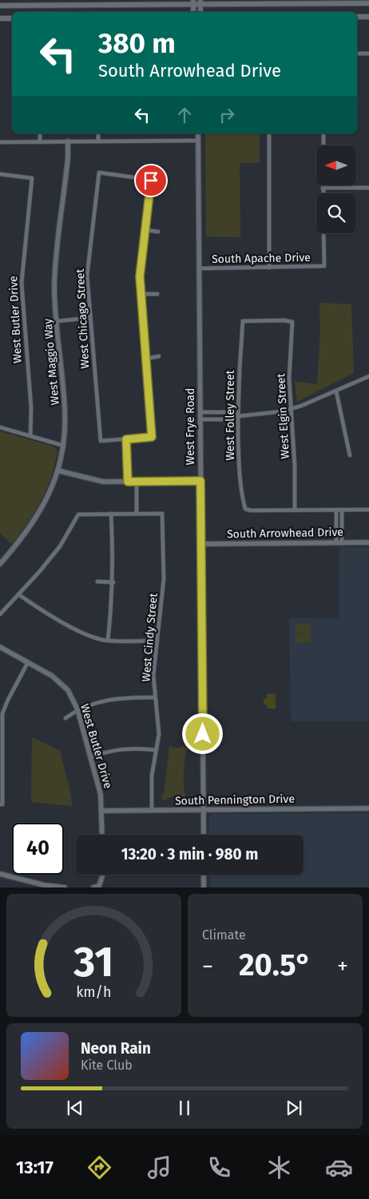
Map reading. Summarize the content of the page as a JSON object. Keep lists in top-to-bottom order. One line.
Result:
{"streets":{"street":["South Apache Drive","West Chicago Street","West Butler Drive","West Maggio Way","West Folley Street","West Elgin Street","West Frye Road","South Arrowhead Drive","West Cindy Street","South Pennington Drive"]},"crossings":[["South Apache Drive","West Frye Road"],["West Butler Drive","South Pennington Drive"],["West Folley Street","West Elgin Street"],["West Frye Road","South Arrowhead Drive"],["West Frye Road","South Pennington Drive"],["West Cindy Street","South Pennington Drive"]],"north":"left","page":{"turn":["380 m","South Arrowhead Drive"],"limit":"40","trip":"13:20 · 3 min · 980 m","tile":"Climate","heat":["−","20.5°","+"],"song":["Neon Rain","Kite Club"],"tabs":"13:17","gauge":["31","km/h"]}}
